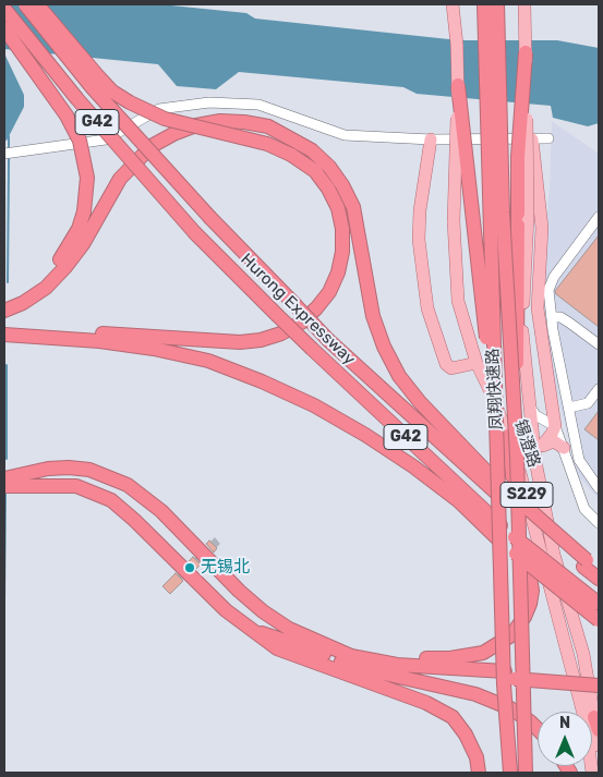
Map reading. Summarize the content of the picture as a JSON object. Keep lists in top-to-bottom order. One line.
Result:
{"streets":{"highway":["G42","Hurong Expressway","凤翔快速路"],"main road":["锡澄路","S229"]},"places":["无锡北"],"north":"top"}
